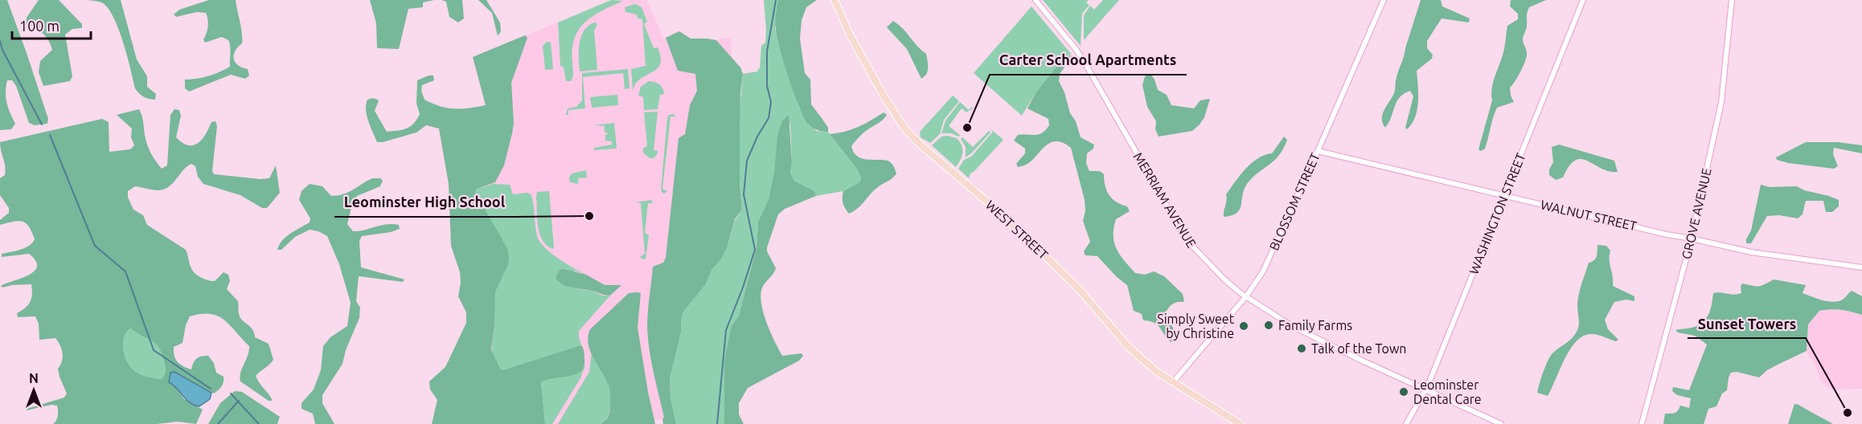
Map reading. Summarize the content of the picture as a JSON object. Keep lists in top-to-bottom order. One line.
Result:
{"streets":{"main road":["WEST STREET"],"street":["MERRIAM AVENUE","BLOSSOM STREET","WASHINGTON STREET","GROVE AVENUE","WALNUT STREET"]},"crossings":[["MERRIAM AVENUE","BLOSSOM STREET"],["MERRIAM AVENUE","WASHINGTON STREET"],["BLOSSOM STREET","WALNUT STREET"],["BLOSSOM STREET","WEST STREET"],["WASHINGTON STREET","WALNUT STREET"],["GROVE AVENUE","WALNUT STREET"]],"places":["Carter School Apartments","Leominster High School","Family Farms","Simply Sweet by Christine","Talk of the Town","Leominster Dental Care","Sunset Towers"],"scale_bar":"100 m","north":"top"}
